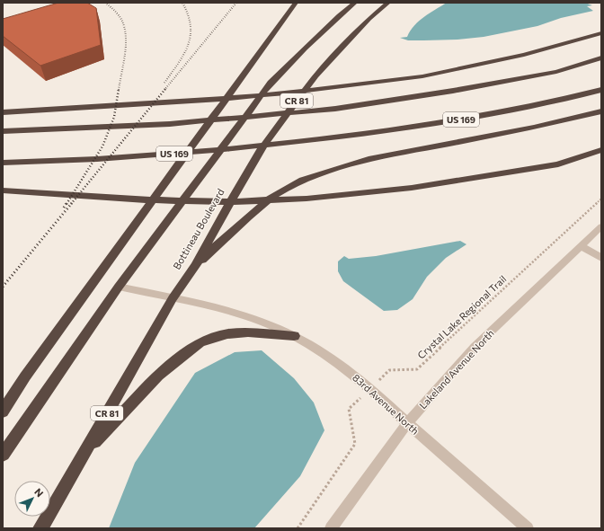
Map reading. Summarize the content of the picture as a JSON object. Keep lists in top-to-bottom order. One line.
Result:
{"streets":{"highway":["CR 81","US 169","Bottineau Boulevard"],"street":["Lakeland Avenue North","83rd Avenue North"],"path":["Crystal Lake Regional Trail"]},"crossings":[["CR 81","83rd Avenue North"],["Bottineau Boulevard","83rd Avenue North"],["Crystal Lake Regional Trail","83rd Avenue North"],["Lakeland Avenue North","83rd Avenue North"]],"north":"top right"}
